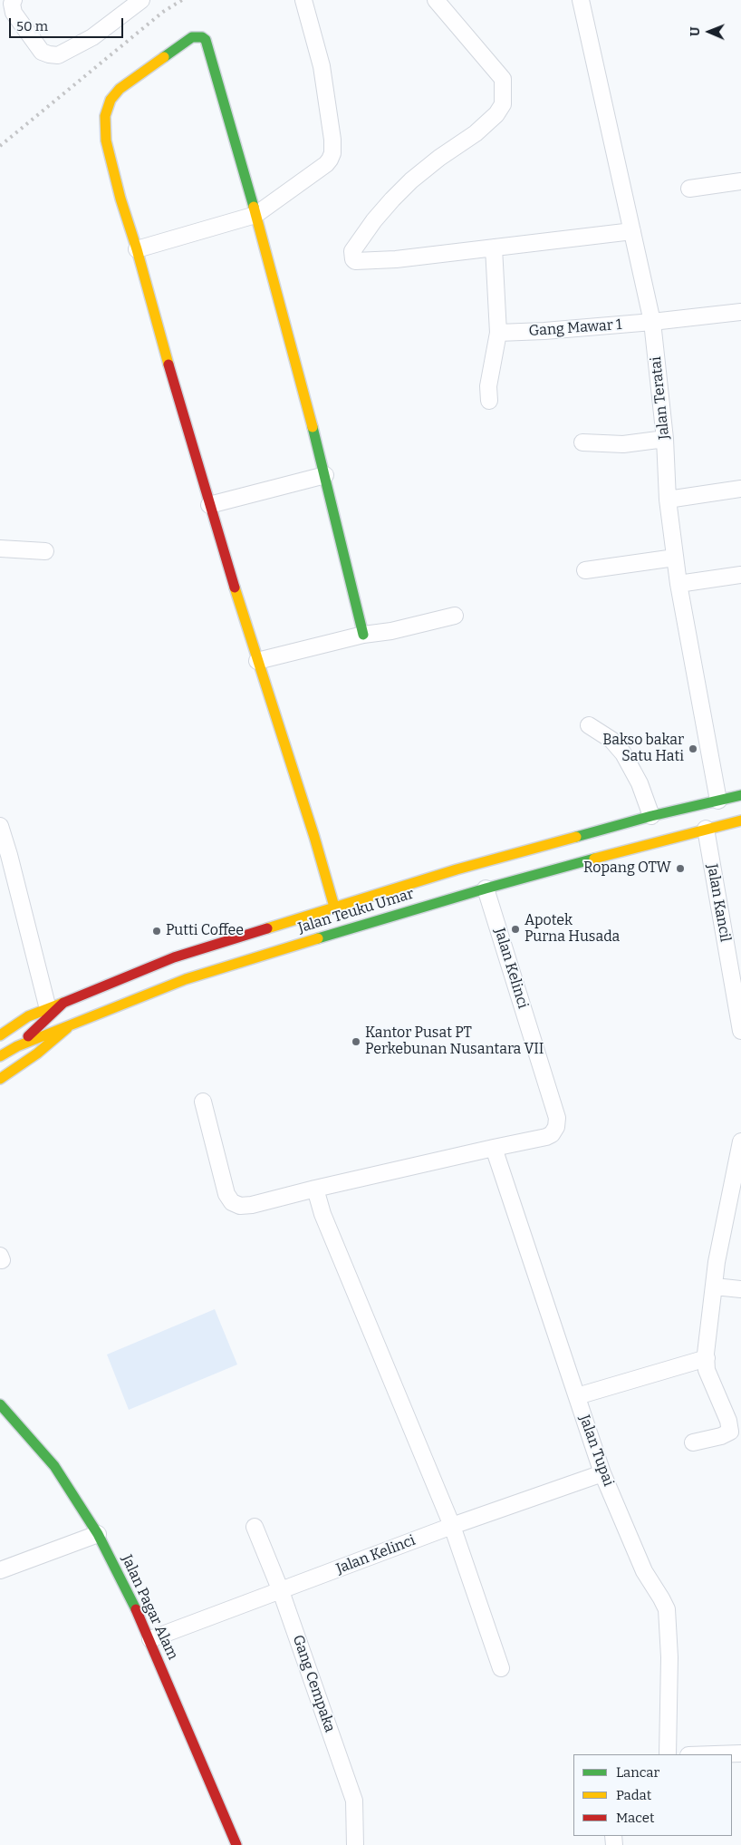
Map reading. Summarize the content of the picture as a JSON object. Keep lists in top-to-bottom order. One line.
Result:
{"streets":{"main road":["Jalan Teuku Umar","Jalan Pagar Alam"],"street":["Gang Mawar 1","Jalan Teratai","Jalan Kancil","Jalan Kelinci","Jalan Tupai","Gang Cempaka"]},"crossings":[["Gang Mawar 1","Jalan Teratai"],["Jalan Teratai","Jalan Teuku Umar"],["Jalan Kancil","Jalan Teuku Umar"],["Jalan Teuku Umar","Jalan Kelinci"],["Jalan Kelinci","Jalan Tupai"],["Jalan Kelinci","Jalan Pagar Alam"],["Jalan Kelinci","Gang Cempaka"]],"places":["Bakso bakar Satu Hati","Ropang OTW","Apotek Purna Husada","Putti Coffee","Kantor Pusat PT Perkebunan Nusantara VII"],"legend":["Lancar","Padat","Macet"],"scale_bar":"50 m","north":"left"}
